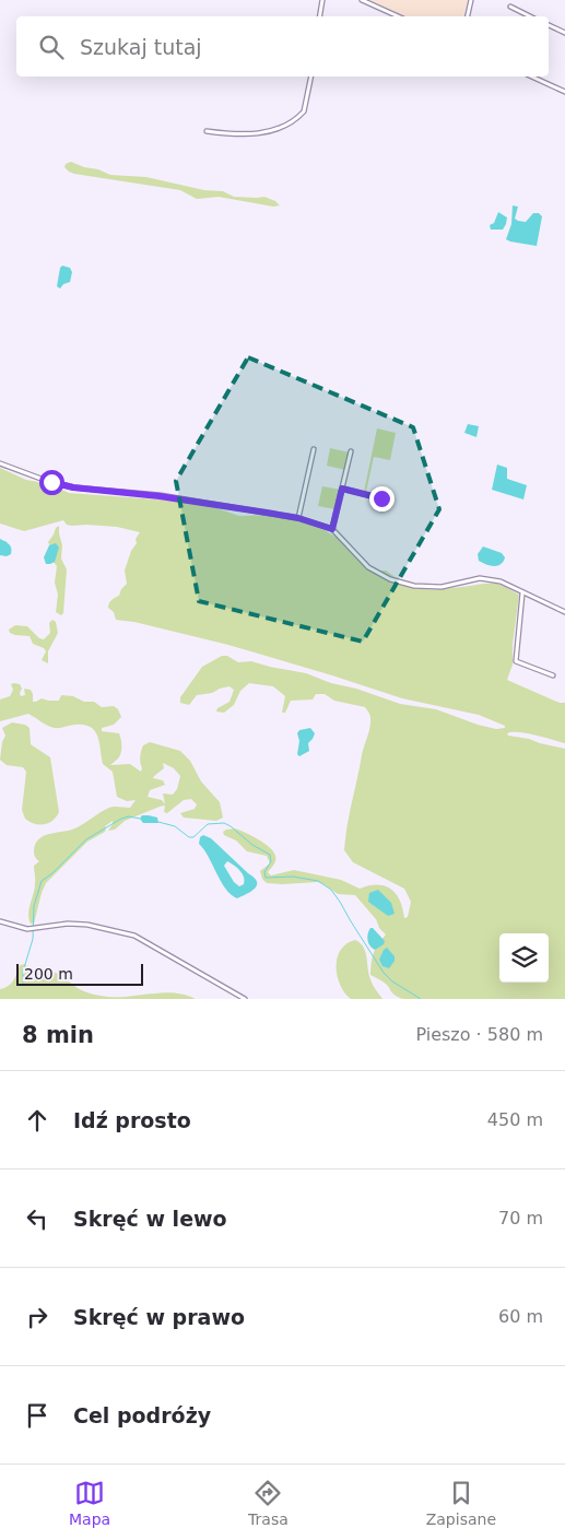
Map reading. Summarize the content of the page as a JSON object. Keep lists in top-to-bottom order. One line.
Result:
{"scale_bar":"200 m","page":{"search":"Szukaj tutaj","scale":"200 m","heading":["8 min","Pieszo · 580 m"],"list":[["Idź prosto","450 m"],["Skręć w lewo","70 m"],["Skręć w prawo","60 m"],"Cel podróży"],"nav":["Mapa","Trasa","Zapisane"]}}
